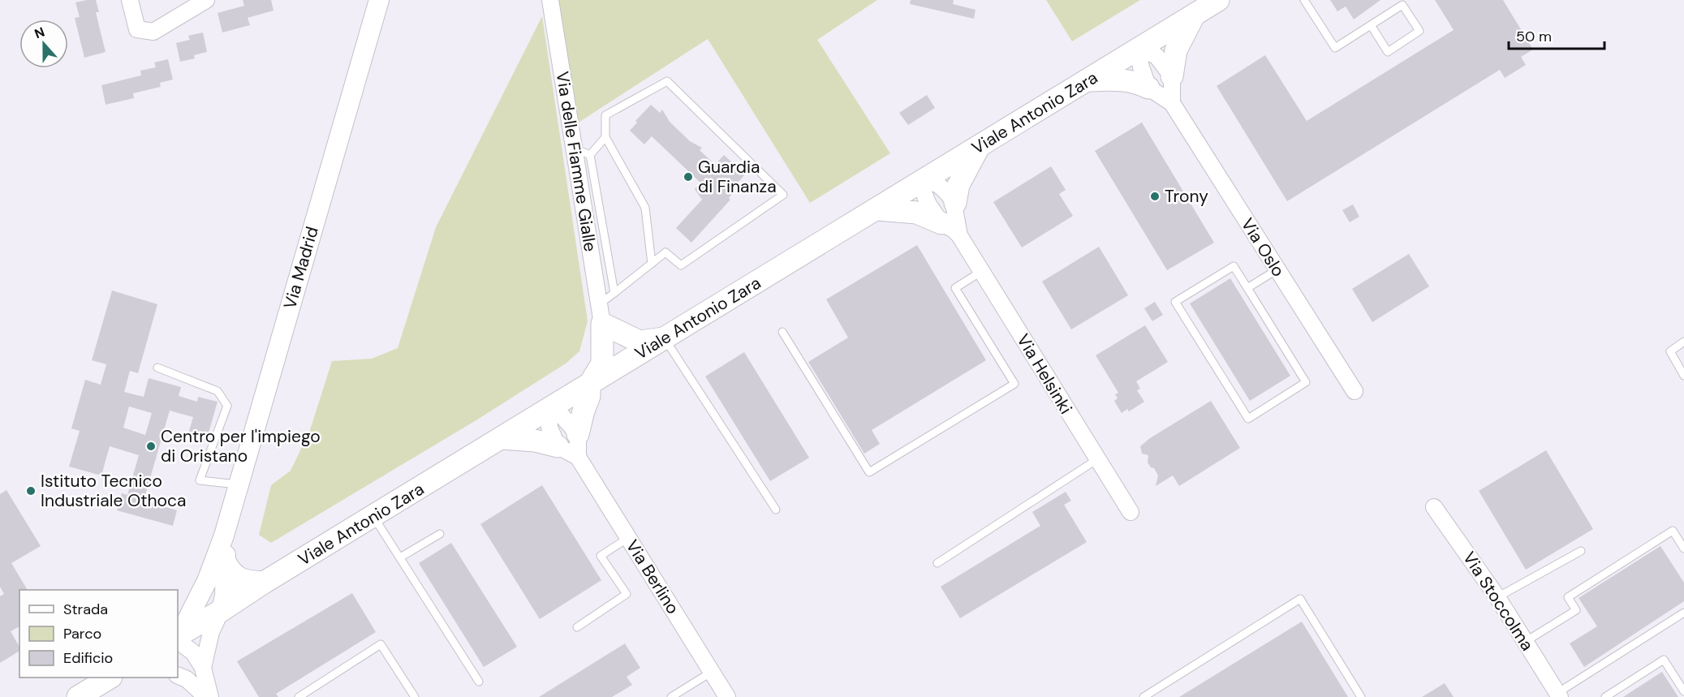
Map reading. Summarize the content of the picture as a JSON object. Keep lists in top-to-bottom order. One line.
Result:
{"streets":{"main road":["Viale Antonio Zara"],"street":["Via delle Fiamme Gialle","Via Oslo","Via Madrid","Via Helsinki","Via Berlino","Via Stoccolma"]},"crossings":[["Viale Antonio Zara","Via Madrid"],["Viale Antonio Zara","Via Helsinki"]],"places":["Guardia di Finanza","Trony","Centro per l'impiego di Oristano","Istituto Tecnico Industriale Othoca"],"legend":["Strada","Parco","Edificio"],"scale_bar":"50 m","north":"top"}
